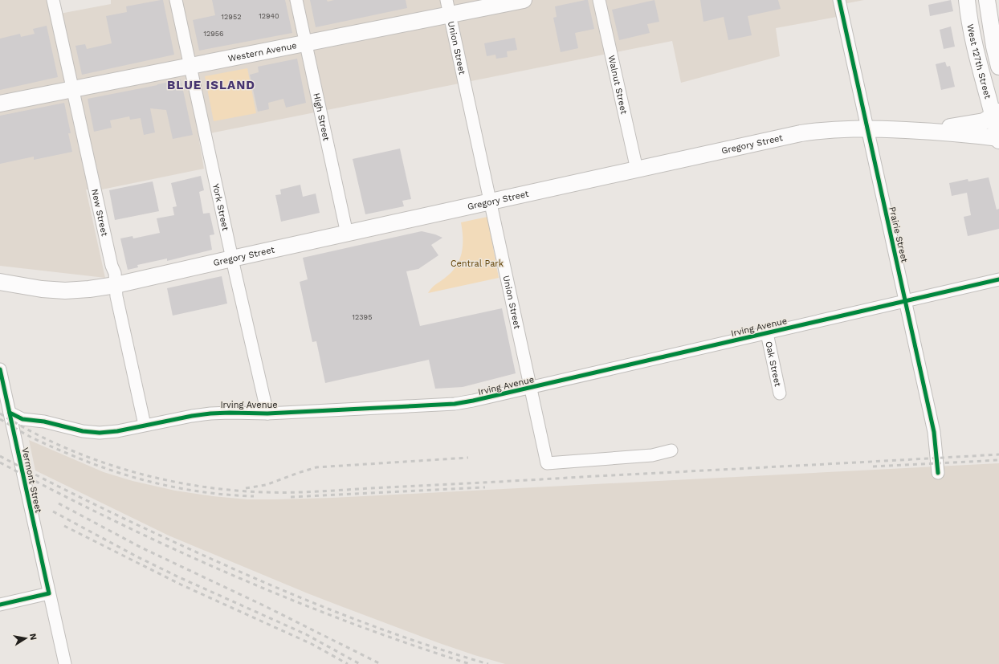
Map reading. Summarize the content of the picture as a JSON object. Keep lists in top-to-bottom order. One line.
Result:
{"streets":{"main road":["Western Avenue","West 127th Street","Gregory Street"],"street":["Union Street","Walnut Street","High Street","York Street","New Street","Prairie Street","Irving Avenue","Oak Street","Vermont Street"]},"crossings":[["Union Street","Western Avenue"],["Union Street","Gregory Street"],["Union Street","Irving Avenue"],["Western Avenue","High Street"],["Western Avenue","York Street"],["Western Avenue","New Street"],["West 127th Street","Gregory Street"],["Walnut Street","Gregory Street"],["High Street","Gregory Street"],["Gregory Street","York Street"],["Gregory Street","New Street"],["Gregory Street","Prairie Street"],["York Street","Irving Avenue"],["New Street","Irving Avenue"],["Prairie Street","Irving Avenue"],["Irving Avenue","Oak Street"],["Irving Avenue","Vermont Street"]],"districts":["BLUE ISLAND"],"parks":["Central Park"],"house_numbers":["12940","12952","12956","12395"],"north":"right"}
